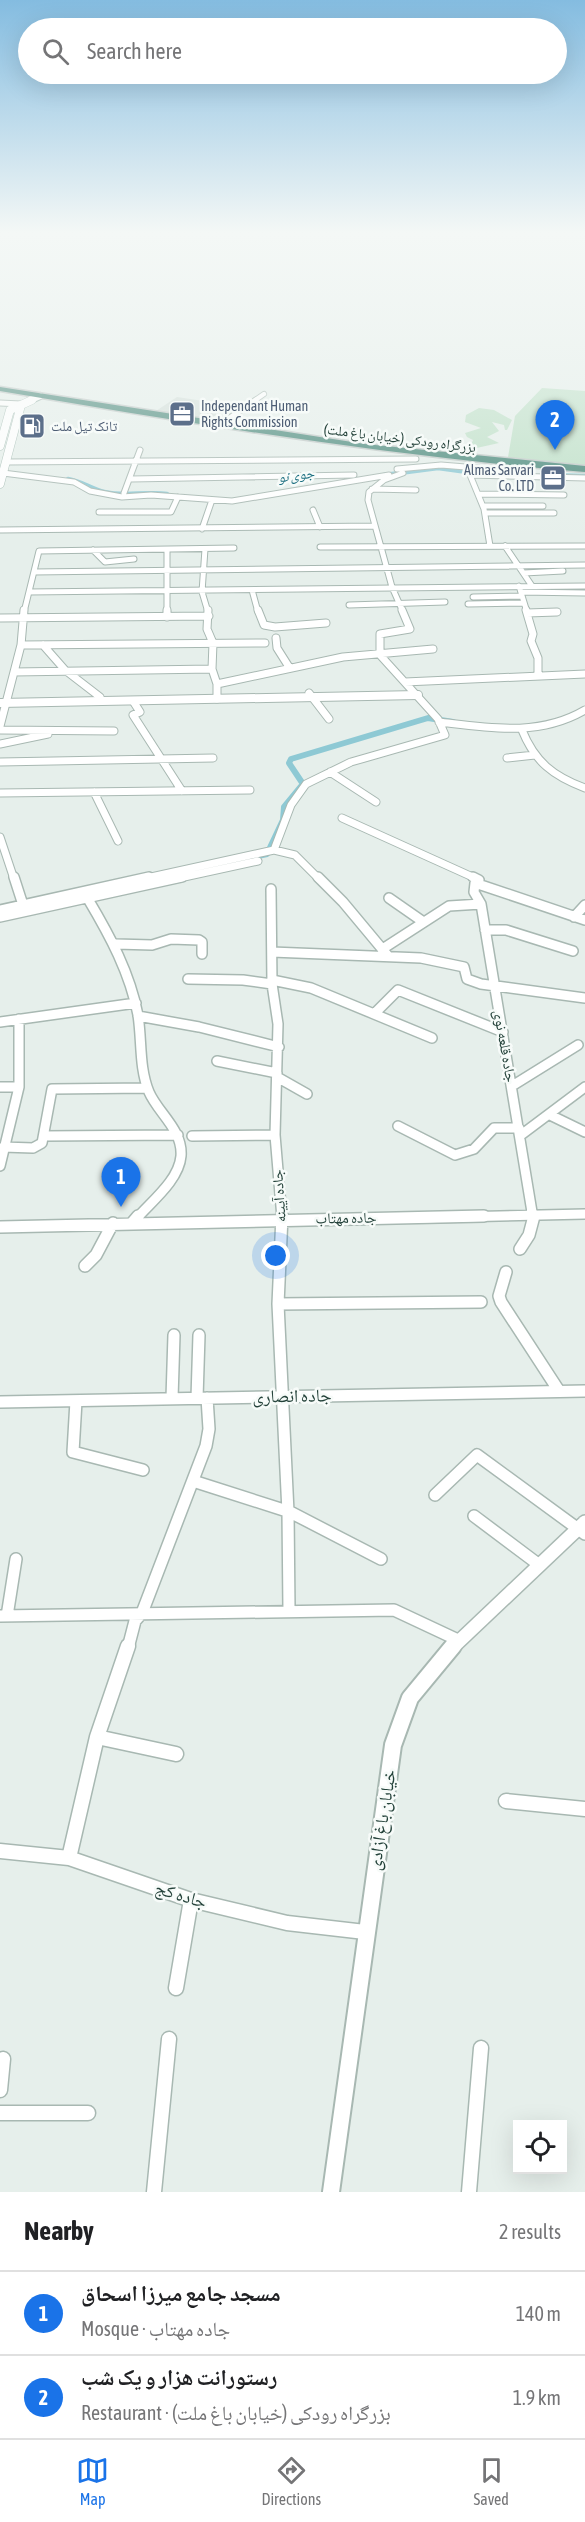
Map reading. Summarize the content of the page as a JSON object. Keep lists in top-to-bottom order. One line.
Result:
{"streets":{"highway":["بزرگراه رودکی (خیابان باغ ملت)"],"street":["جاده قلعه نوی","جاده آیینه","جاده مهتاب","جاده انصاری","خیابان باغ آزادی","جاده کج"]},"crossings":[["جاده قلعه نوی","جاده مهتاب"],["جاده آیینه","جاده مهتاب"],["جاده آیینه","جاده انصاری"],["خیابان باغ آزادی","جاده کج"]],"water":["جوی نو"],"places":{"office":["Independant Human Rights Commission","Almas Sarvari Co. LTD"],"fuel station":["تانک تیل ملت"]},"page":{"search":"Search here","pins":["2","1"],"heading":["Nearby","2 results"],"list":[{"mark":"1","name":"مسجد جامع میرزا اسحاق","note":"Mosque · جاده مهتاب","value":"140 m"},{"mark":"2","name":"رستورانت هزار و یک شب","note":"Restaurant · بزرگراه رودکی (خیابان باغ ملت)","value":"1.9 km"}],"nav":["Map","Directions","Saved"]}}
